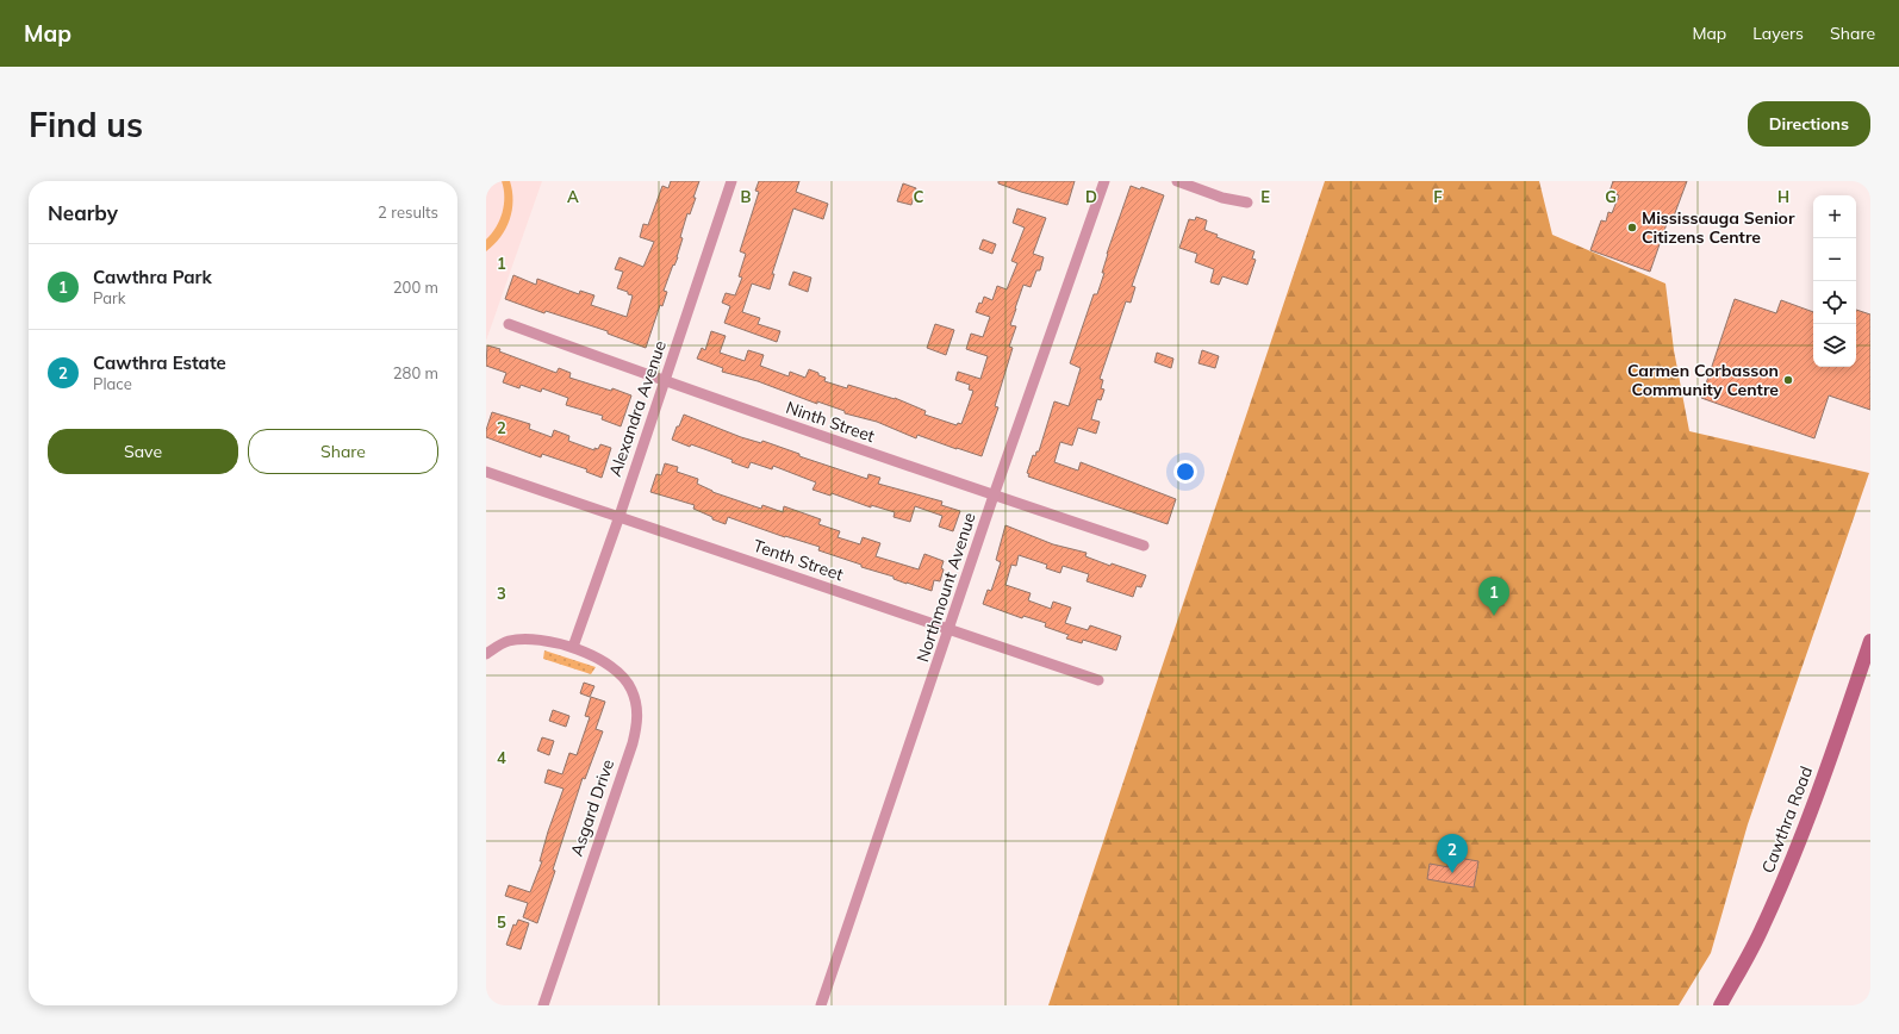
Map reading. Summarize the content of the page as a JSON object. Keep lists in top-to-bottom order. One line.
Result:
{"streets":{"main road":["Cawthra Road"],"street":["Alexandra Avenue","Ninth Street","Tenth Street","Northmount Avenue","Asgard Drive"]},"crossings":[["Alexandra Avenue","Ninth Street"],["Alexandra Avenue","Tenth Street"],["Alexandra Avenue","Asgard Drive"],["Ninth Street","Northmount Avenue"],["Tenth Street","Northmount Avenue"]],"places":["Mississauga Senior Citizens Centre","Carmen Corbasson Community Centre"],"page":{"header":"Map","nav":["Map","Layers","Share"],"buttons":["Directions",["Save","Share"]],"title":"Find us","heading":["Nearby","2 results"],"map_buttons":["+","−"],"list":[{"mark":"1","name":"Cawthra Park","note":"Park","value":"200 m"},{"mark":"2","name":"Cawthra Estate","note":"Place","value":"280 m"}],"pins":["1","2"]},"grid":{"columns":["A","B","C","D","E","F","G","H"],"rows":["1","2","3","4","5"]}}
